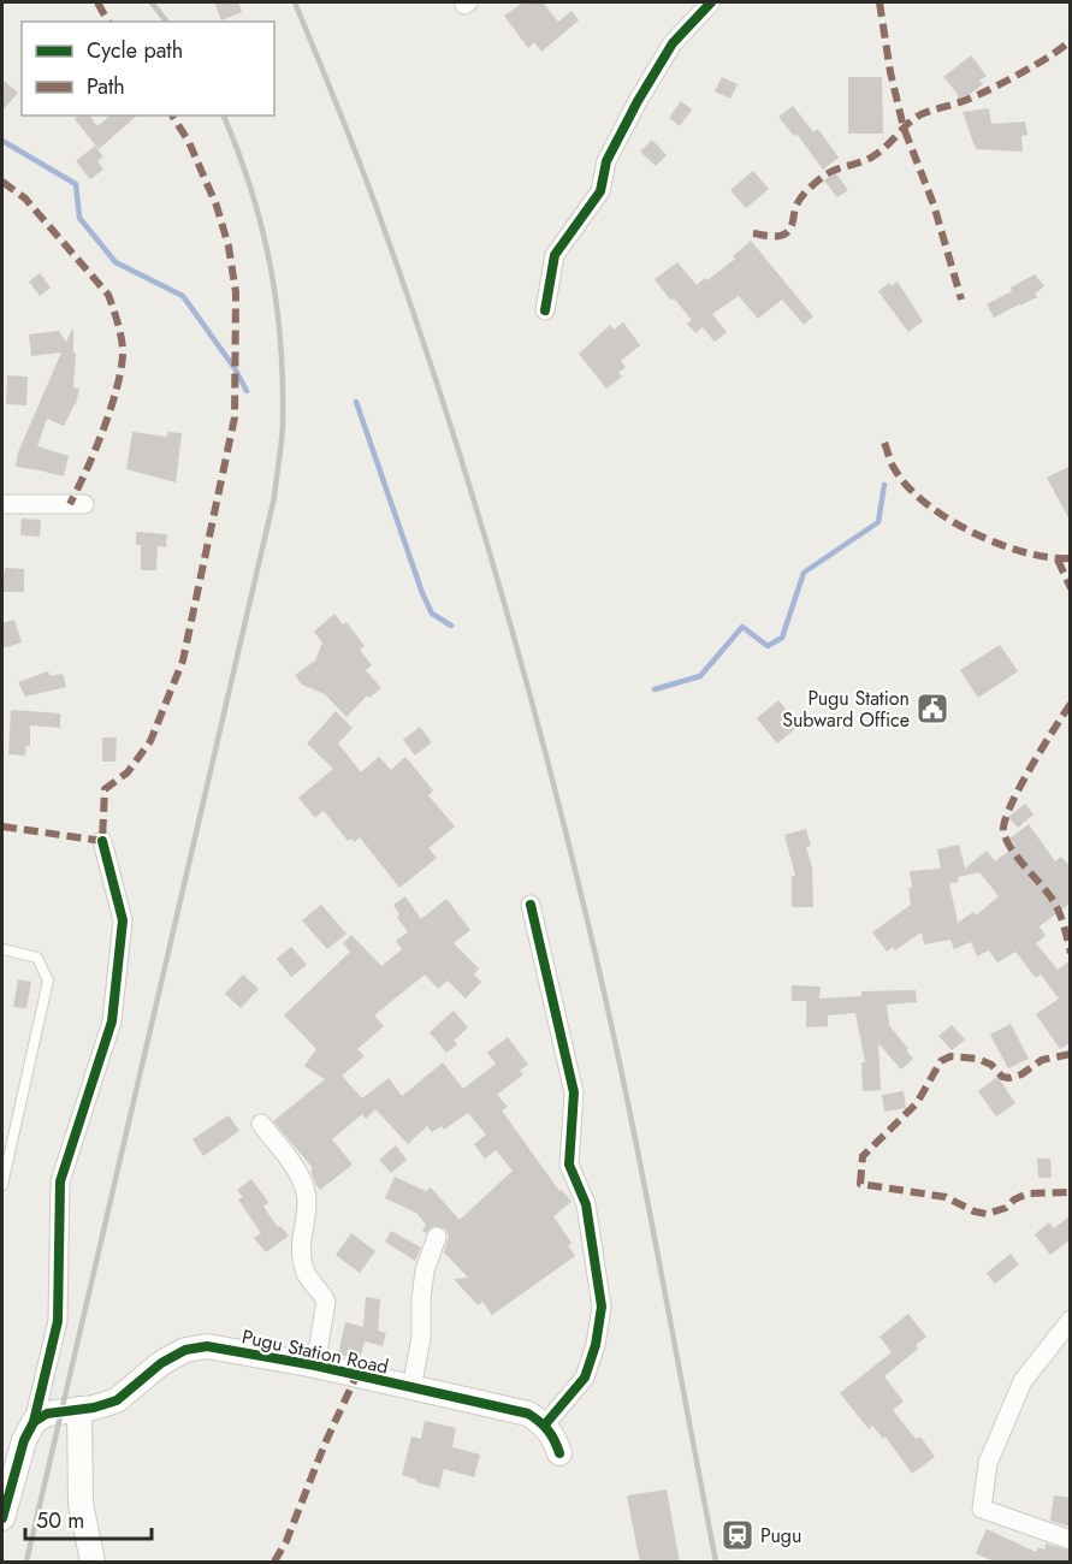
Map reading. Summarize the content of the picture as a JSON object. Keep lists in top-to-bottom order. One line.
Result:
{"streets":{"street":["Pugu Station Road"]},"places":{"public building":["Pugu Station Subward Office"],"station":["Pugu"]},"legend":["Cycle path","Path"],"scale_bar":"50 m"}
